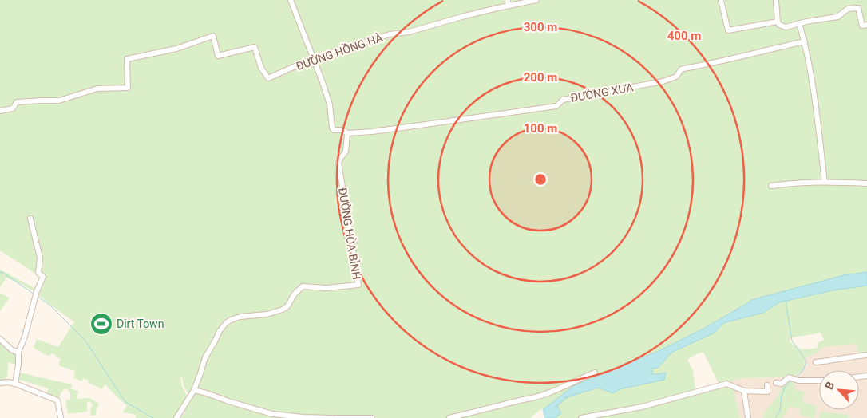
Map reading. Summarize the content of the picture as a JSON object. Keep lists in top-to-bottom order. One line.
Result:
{"streets":{"street":["ĐƯỜNG HỒNG HÀ","ĐƯỜNG XƯA","ĐƯỜNG HÒA BÌNH"]},"crossings":[["ĐƯỜNG XƯA","ĐƯỜNG HÒA BÌNH"]],"places":{"sports":["Dirt Town"]},"north":"top left","rings":["300 m","400 m","200 m","100 m"]}
